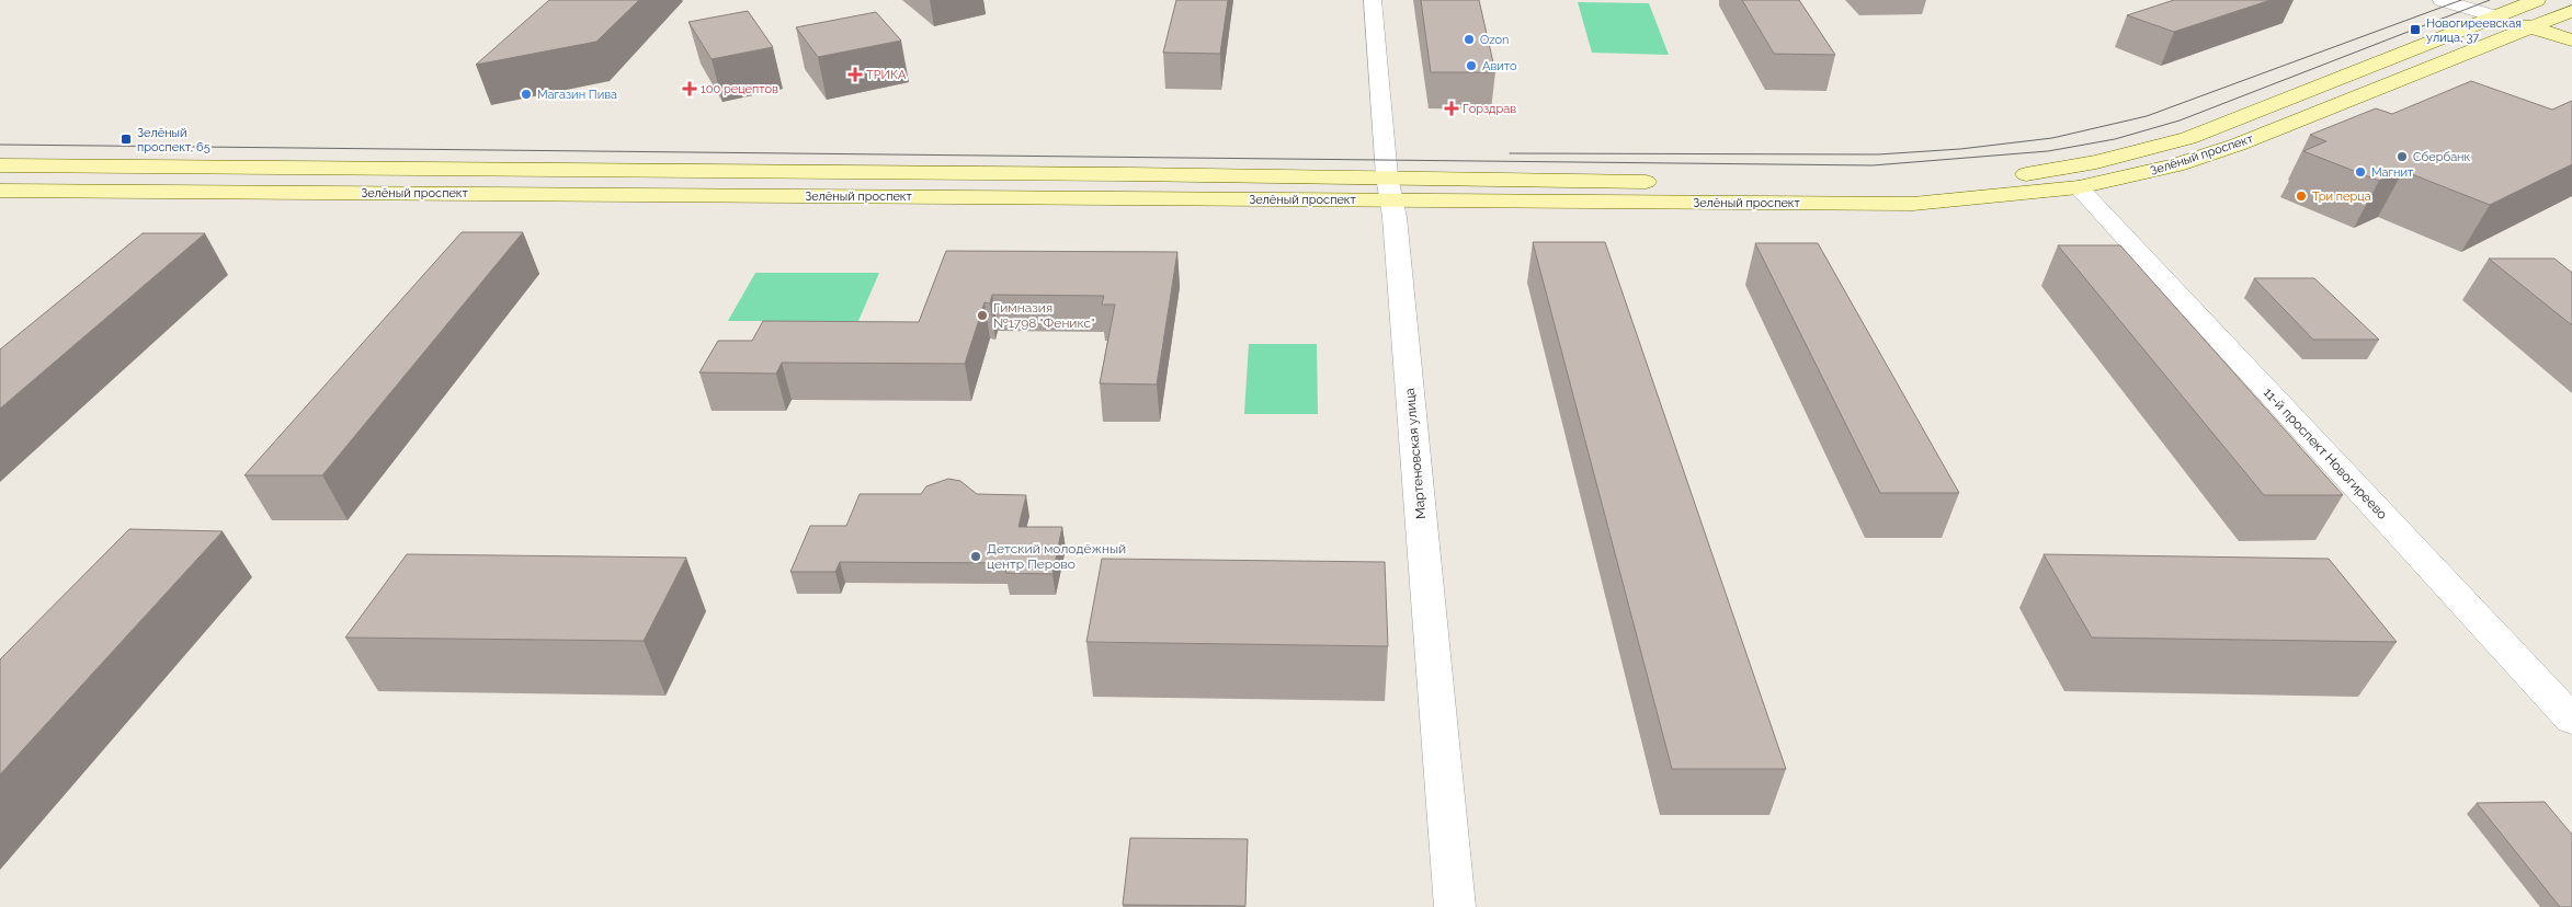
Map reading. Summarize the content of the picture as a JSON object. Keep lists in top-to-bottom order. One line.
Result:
{"streets":{"main road":["Зелёный проспект"],"street":["Мартеновская улица","11-й проспект Новогиреево"]},"crossings":[["Зелёный проспект","Мартеновская улица"],["Зелёный проспект","11-й проспект Новогиреево"]],"places":{"transit":["Новогиреевская улица, 37","Зелёный проспект, 65"],"other":["Ozon","Авито","Магазин Пива","Сбербанк","Магнит","Три перца","Гимназия №1798 \"Феникс\"","Детский молодёжный центр Перово"],"health":["ТРИКА","100 рецептов","Горздрав"]}}
